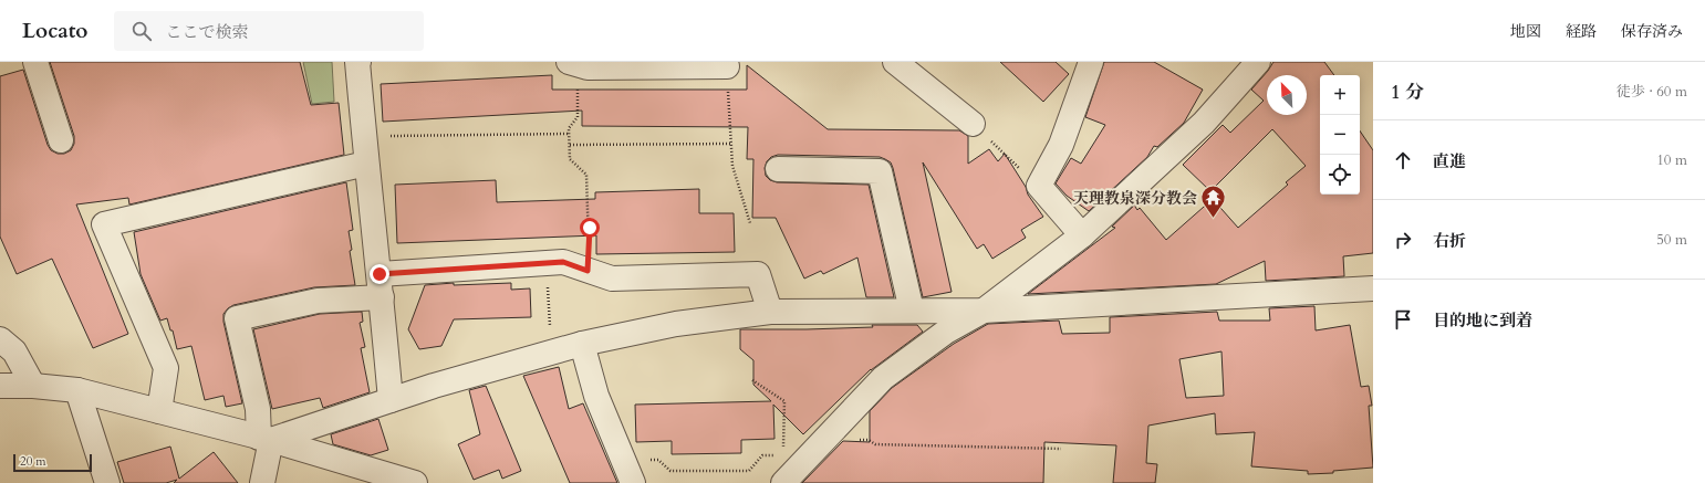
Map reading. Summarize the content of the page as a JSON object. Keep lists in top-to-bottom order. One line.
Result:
{"places":{"temple":["天理教泉深分教会"]},"scale_bar":"20 m","north":"top left","page":{"header":"Locato","search":"ここで検索","nav":["地図","経路","保存済み"],"heading":["1 分","徒歩 · 60 m"],"map_buttons":["+","−"],"list":[["直進","10 m"],["右折","50 m"],"目的地に到着"],"scale":"20 m"}}
